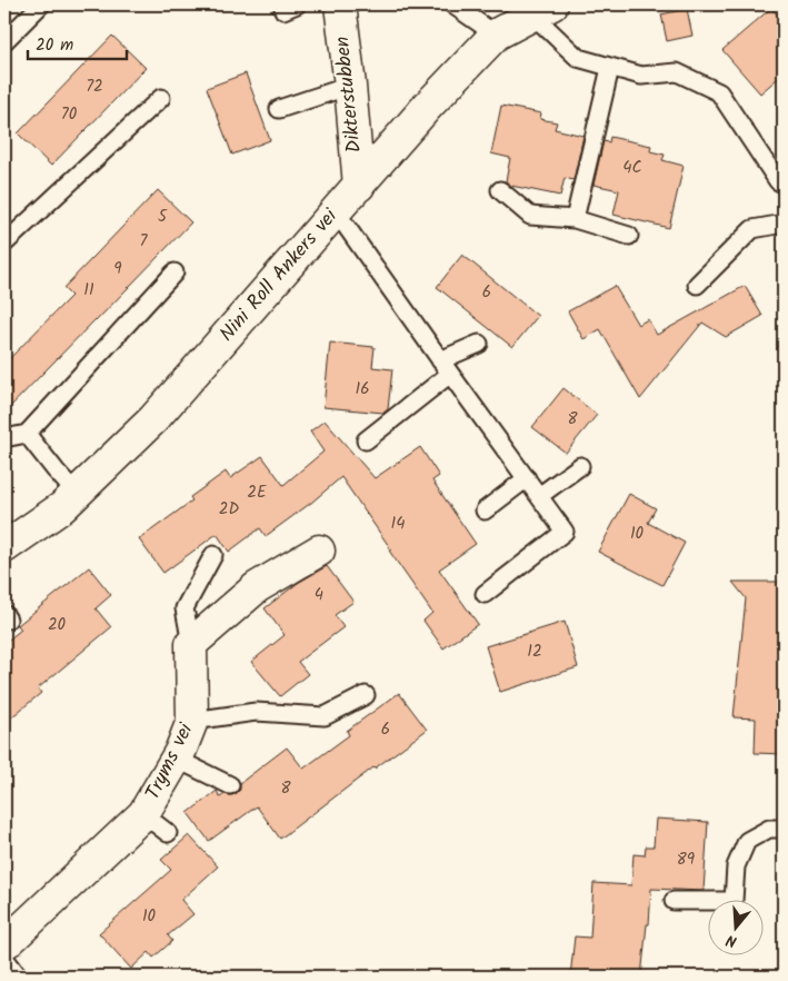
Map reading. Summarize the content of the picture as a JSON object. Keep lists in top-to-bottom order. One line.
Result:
{"streets":{"street":["Dikterstubben","Nini Roll Ankers vei","Tryms vei"]},"crossings":[["Dikterstubben","Nini Roll Ankers vei"]],"house_numbers":["72","70","4C","5","7","9","11","6","16","8","2E","2D","14","10","4","20","12","6","8","89","10"],"scale_bar":"20 m","north":"bottom"}
